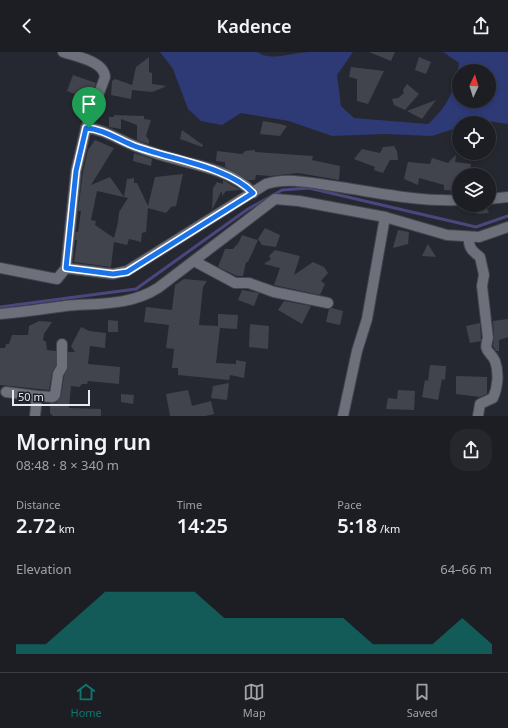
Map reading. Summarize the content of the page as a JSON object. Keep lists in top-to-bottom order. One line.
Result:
{"scale_bar":"50 m","north":"top","page":{"header":"Kadence","scale":"50 m","heading":["Morning run","08:48 · 8 × 340 m"],"stats":[["Distance","2.72 km"],["Time","14:25"],["Pace","5:18 /km"]],"chart":["Elevation","64–66 m"],"tabs":["Home","Map","Saved"]}}
